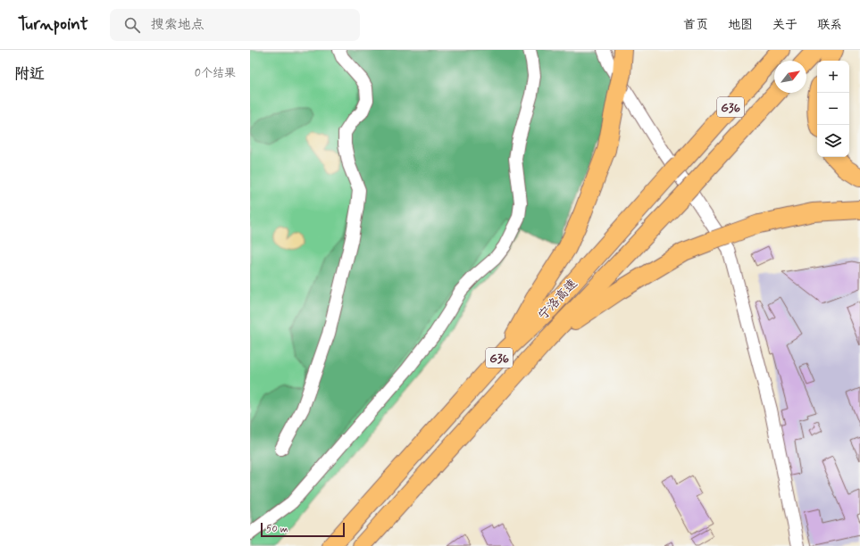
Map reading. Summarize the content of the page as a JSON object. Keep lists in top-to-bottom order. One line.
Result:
{"streets":{"highway":["G36","宁洛高速"]},"scale_bar":"50 m","north":"top right","page":{"header":"Turnpoint","search":"搜索地点","nav":["首页","地图","关于","联系"],"heading":["附近","0个结果"],"map_buttons":["+","−"],"scale":"50 m"}}
